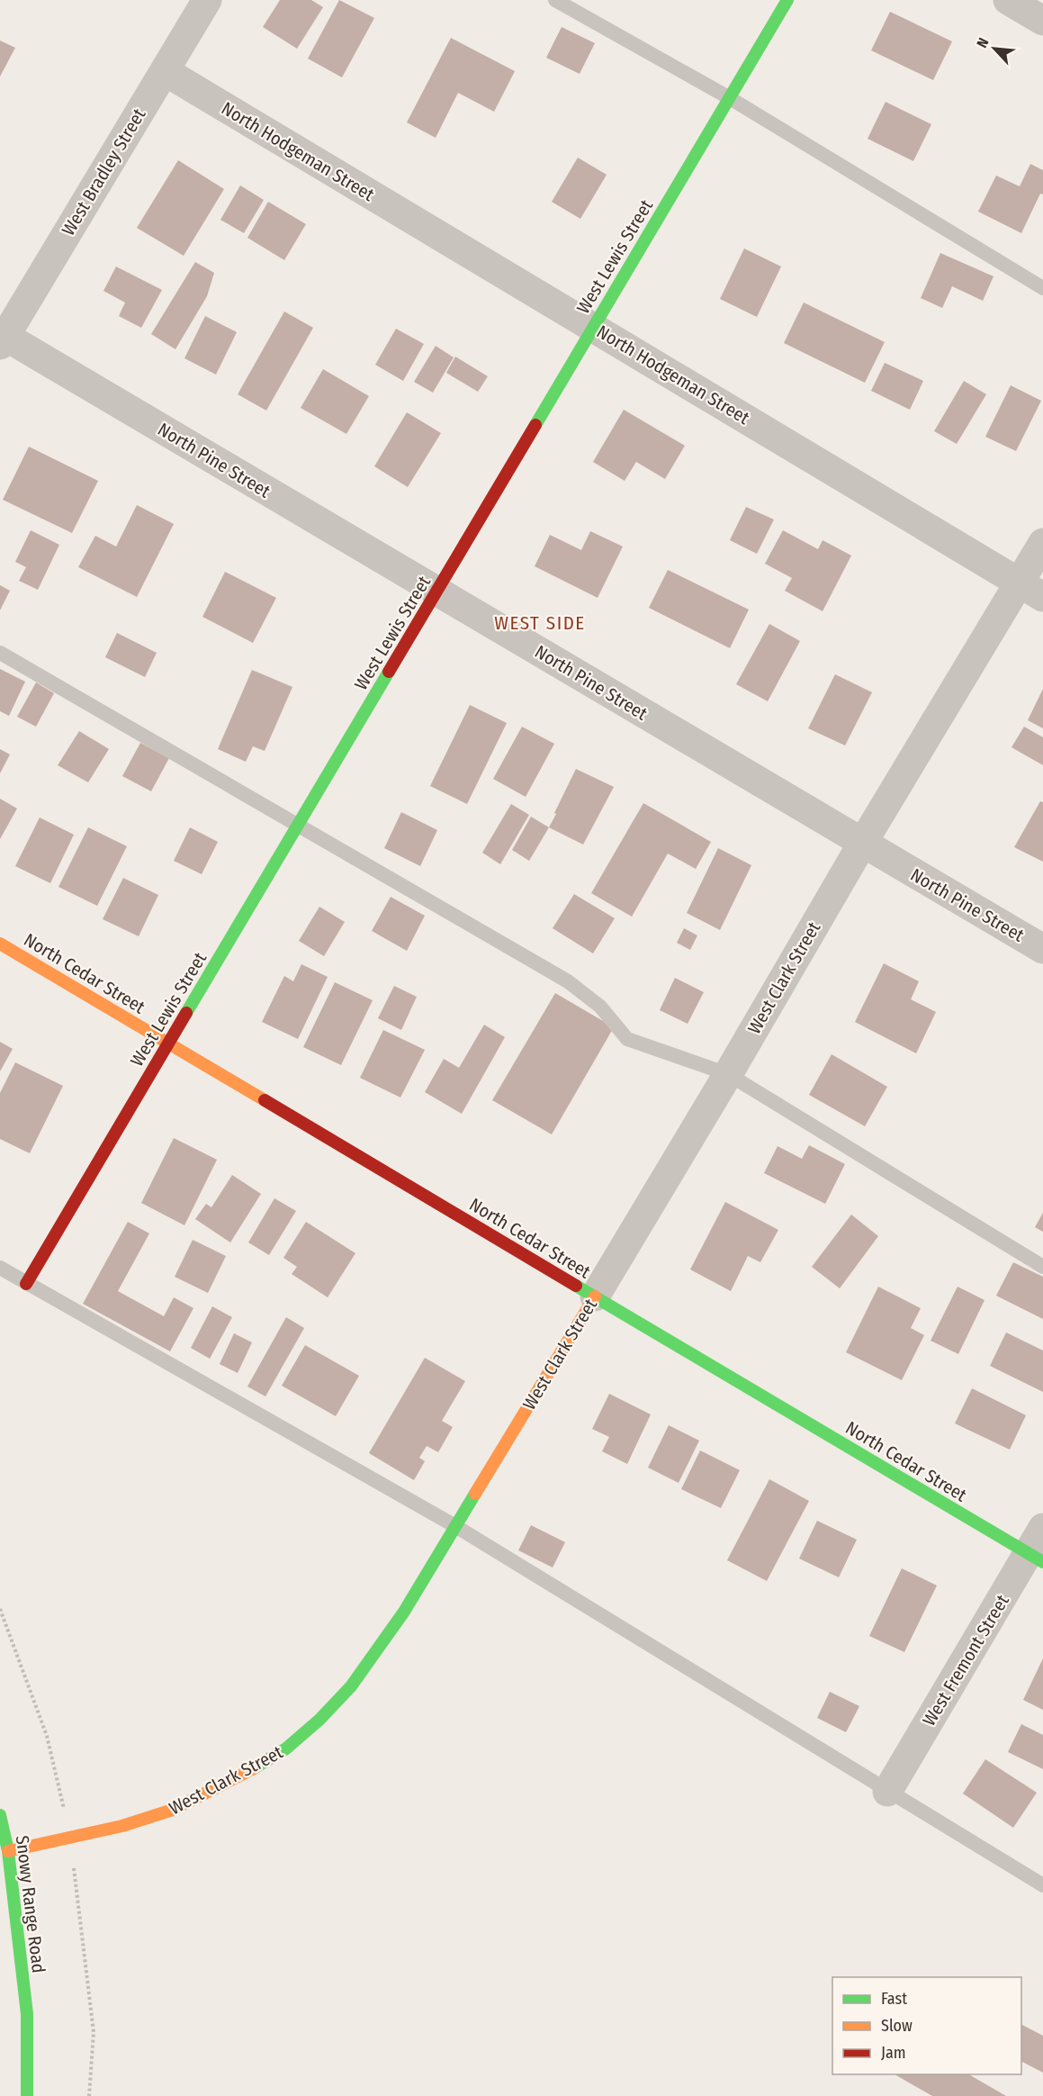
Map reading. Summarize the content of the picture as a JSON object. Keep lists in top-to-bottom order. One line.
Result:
{"streets":{"street":["North Hodgeman Street","West Bradley Street","West Lewis Street","North Pine Street","North Cedar Street","West Clark Street","West Fremont Street","Snowy Range Road"]},"crossings":[["North Hodgeman Street","West Bradley Street"],["North Hodgeman Street","West Lewis Street"],["North Hodgeman Street","West Clark Street"],["West Bradley Street","North Pine Street"],["West Lewis Street","North Pine Street"],["West Lewis Street","North Cedar Street"],["North Pine Street","West Clark Street"],["North Cedar Street","West Clark Street"],["North Cedar Street","West Fremont Street"],["West Clark Street","Snowy Range Road"]],"districts":["WEST SIDE"],"legend":["Fast","Slow","Jam"],"north":"top left"}
